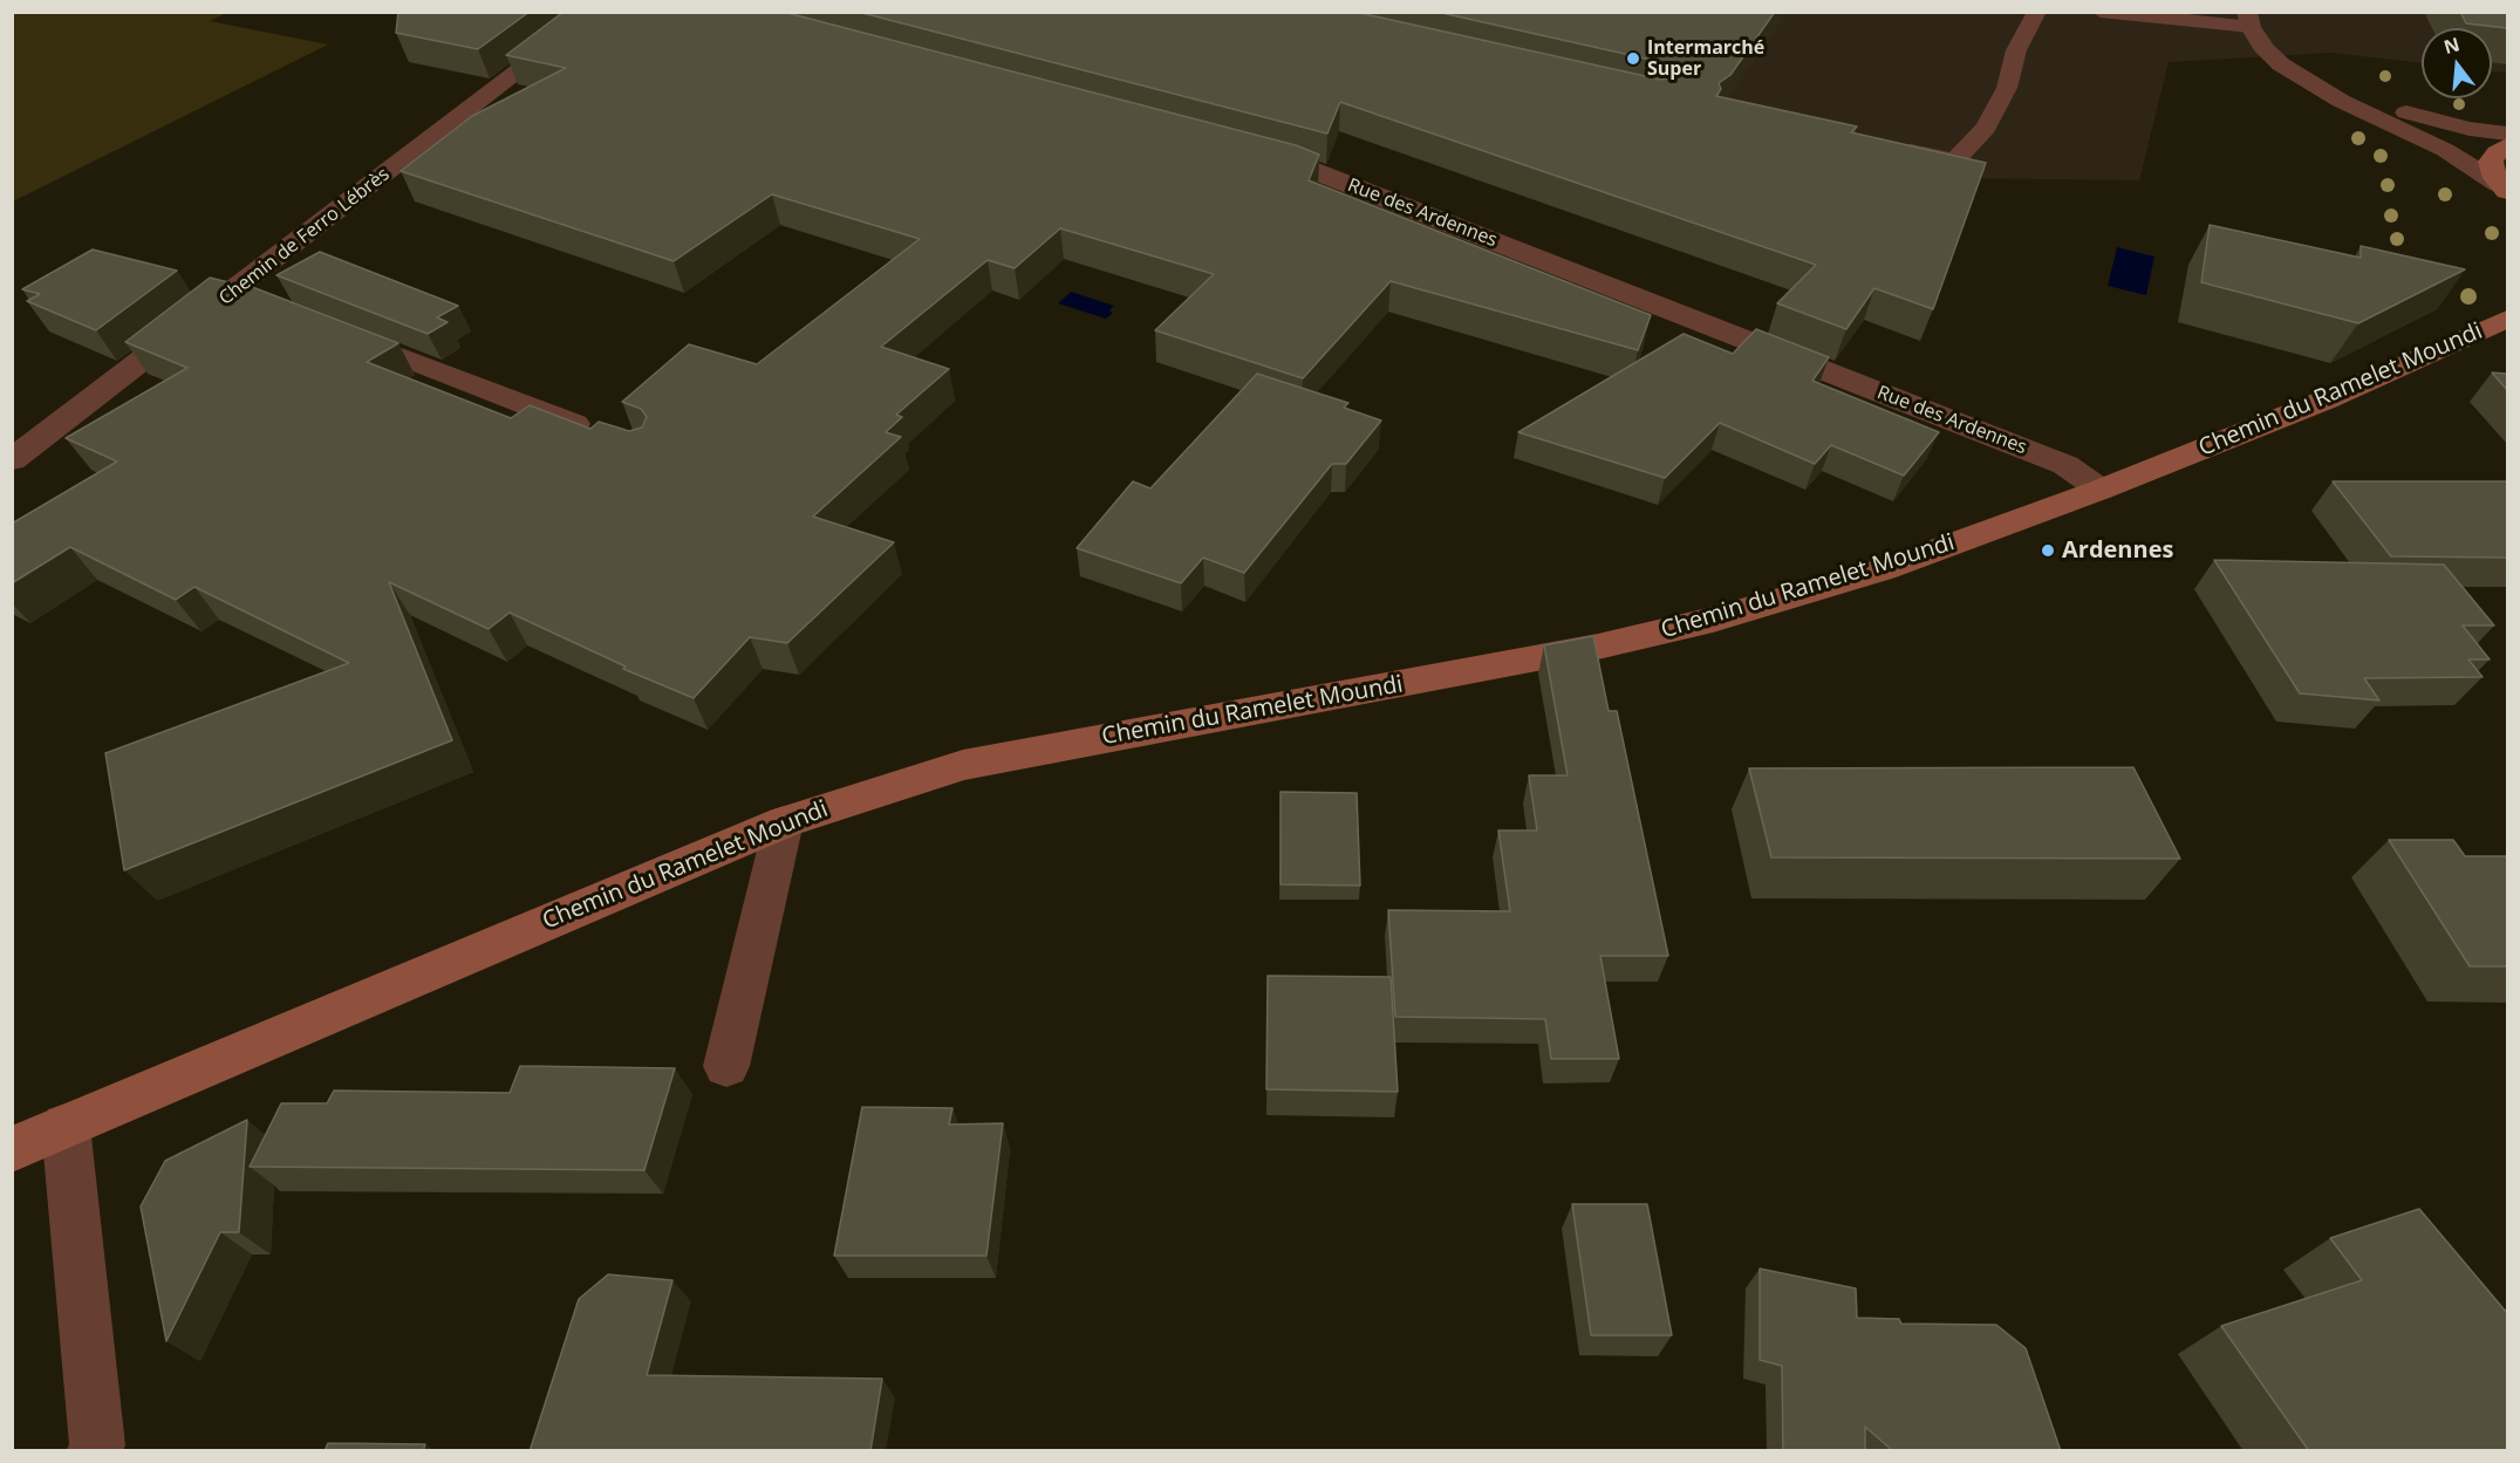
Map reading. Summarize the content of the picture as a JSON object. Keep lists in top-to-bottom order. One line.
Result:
{"streets":{"main road":["Chemin du Ramelet Moundi"],"street":["Rue des Ardennes","Chemin de Ferro Lébrès"]},"crossings":[["Rue des Ardennes","Chemin du Ramelet Moundi"]],"places":["Intermarché Super","Ardennes"],"north":"top"}
